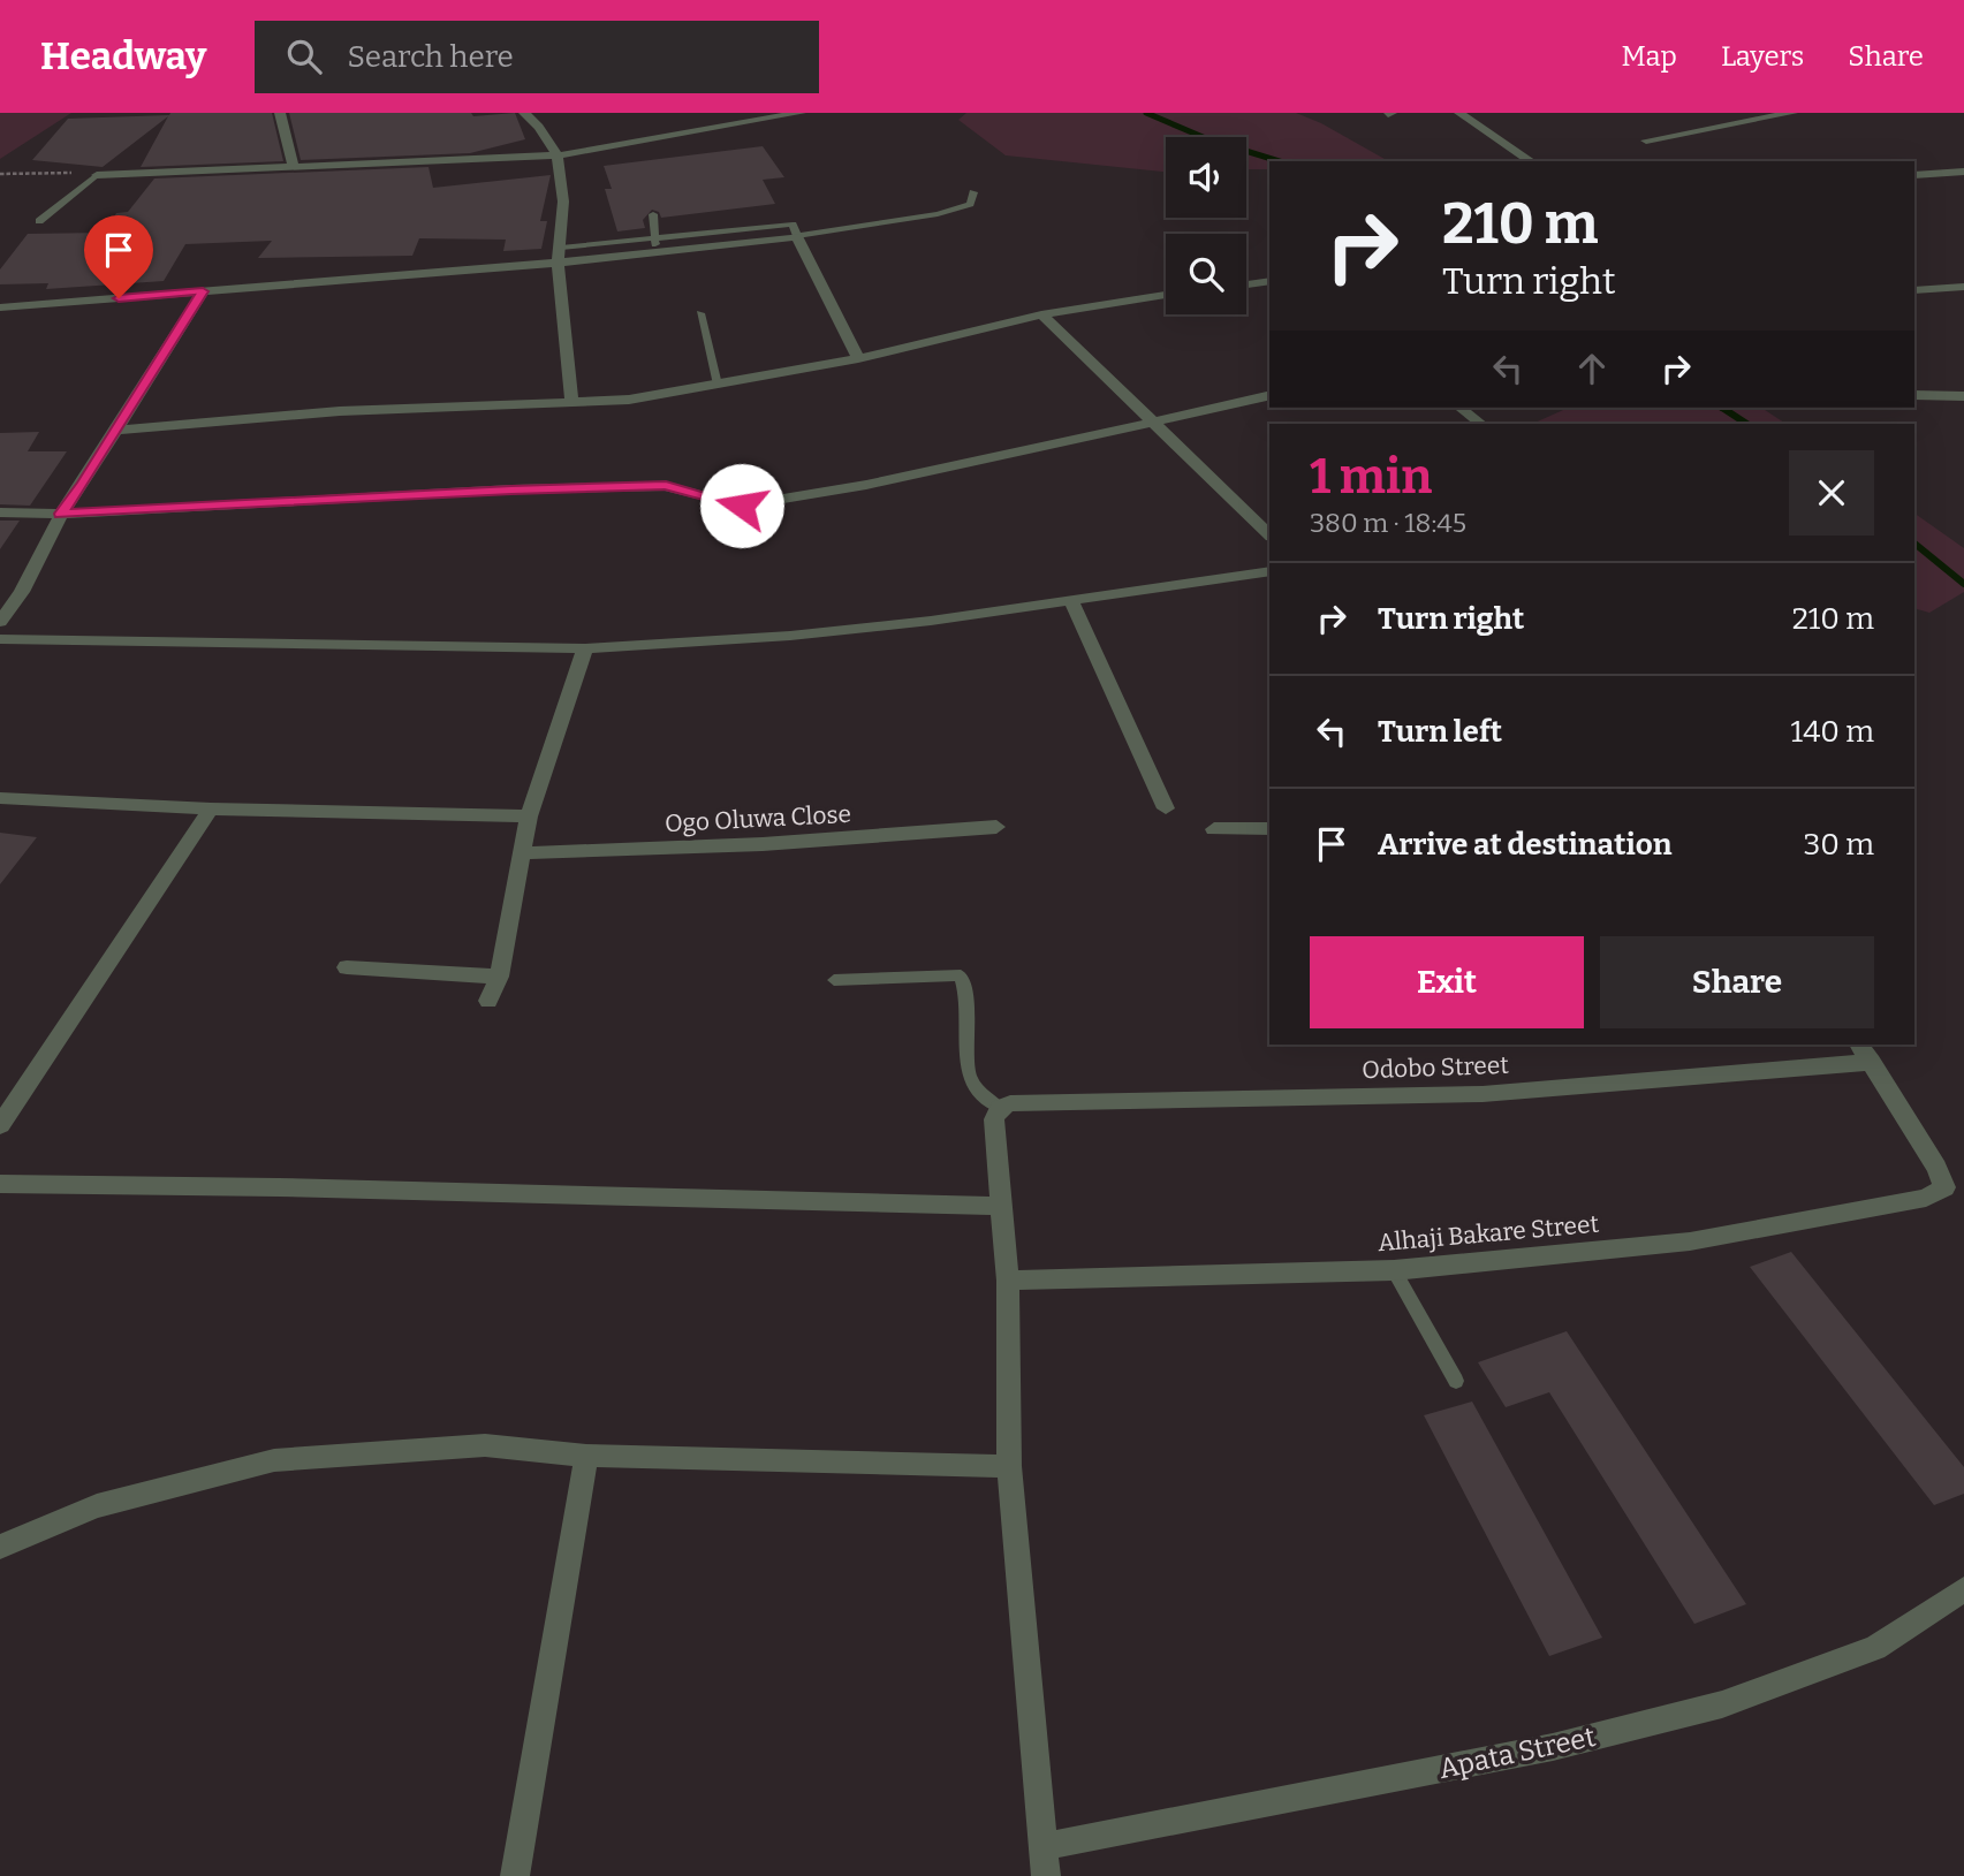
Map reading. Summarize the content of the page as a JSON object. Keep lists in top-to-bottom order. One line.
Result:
{"streets":{"street":["Ogo Oluwa Close","Odobo Street","Alhaji Bakare Street","Apata Street"]},"crossings":[["Odobo Street","Alhaji Bakare Street"]],"page":{"header":"Headway","search":"Search here","nav":["Map","Layers","Share"],"turn":["210 m","Turn right"],"heading":["1 min","380 m · 18:45"],"list":[{"name":"Turn right","value":"210 m"},{"name":"Turn left","value":"140 m"},{"name":"Arrive at destination","value":"30 m"}],"buttons":["Exit","Share"]}}
